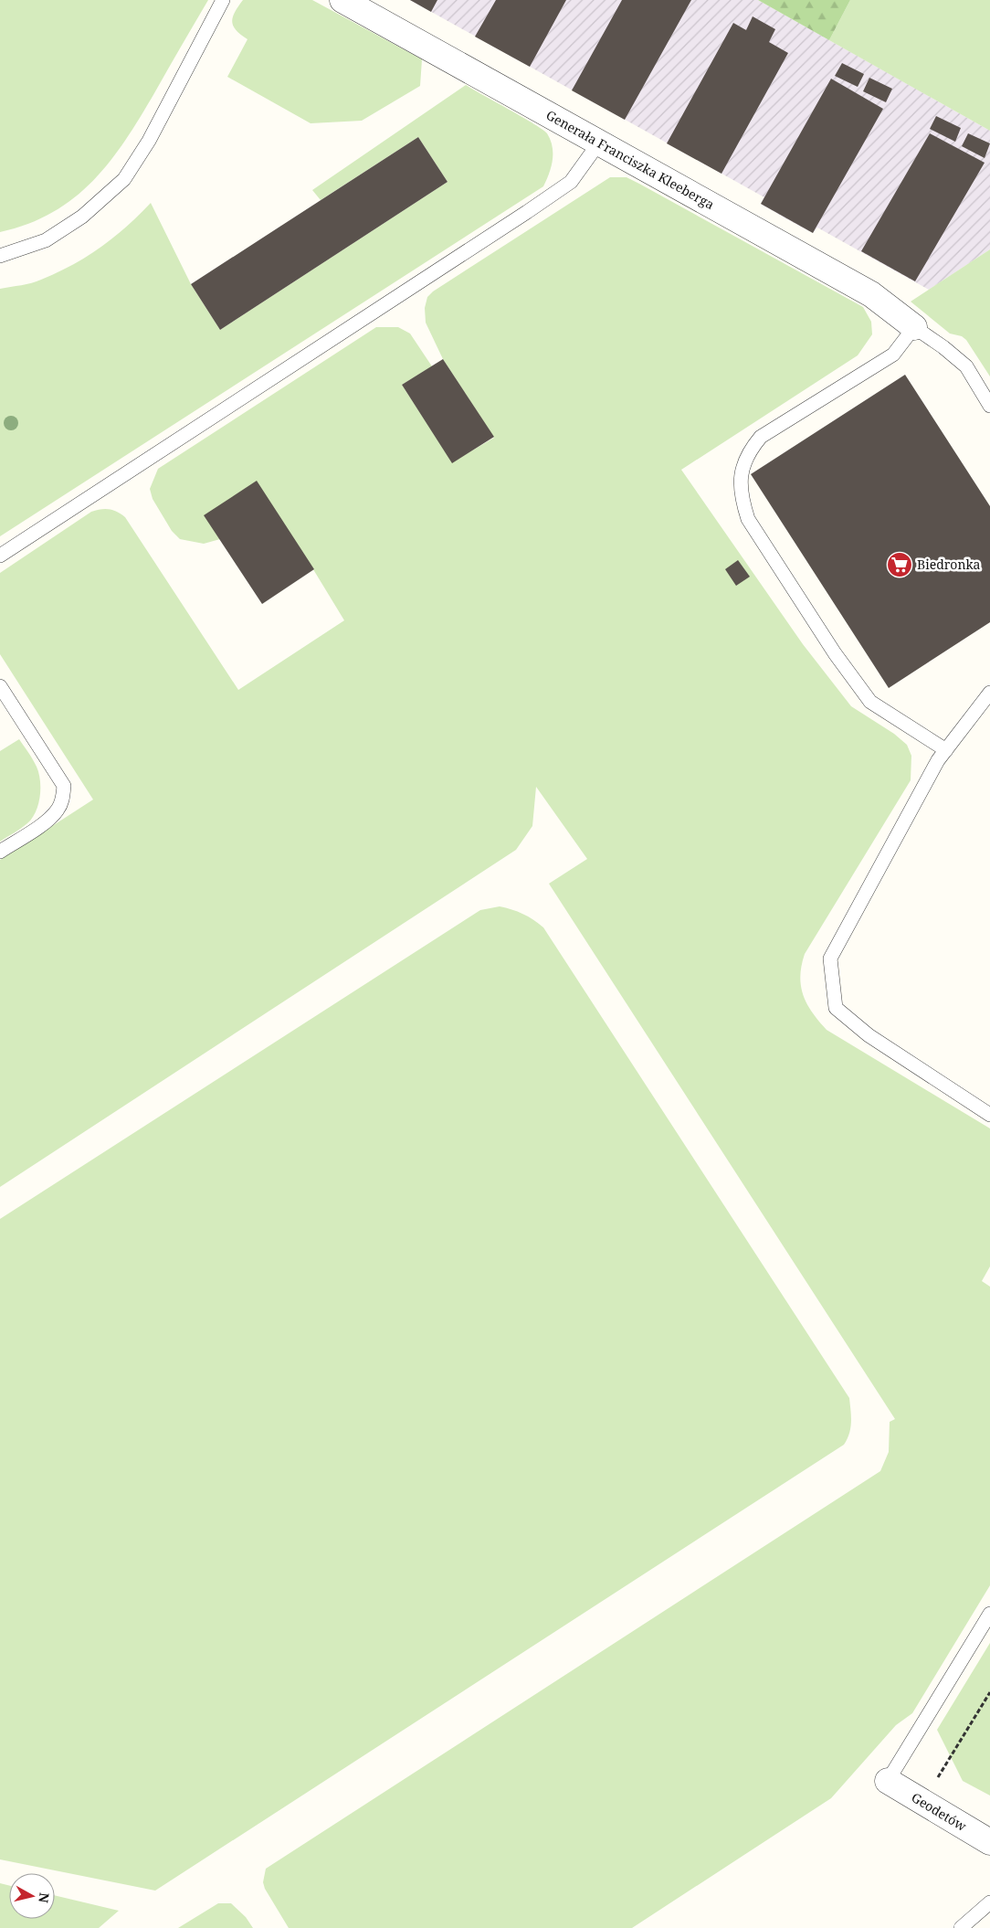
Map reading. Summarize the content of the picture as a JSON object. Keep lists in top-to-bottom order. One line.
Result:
{"streets":{"street":["Generała Franciszka Kleeberga","Geodetów"]},"places":{"supermarket":["Biedronka"]},"north":"right"}
